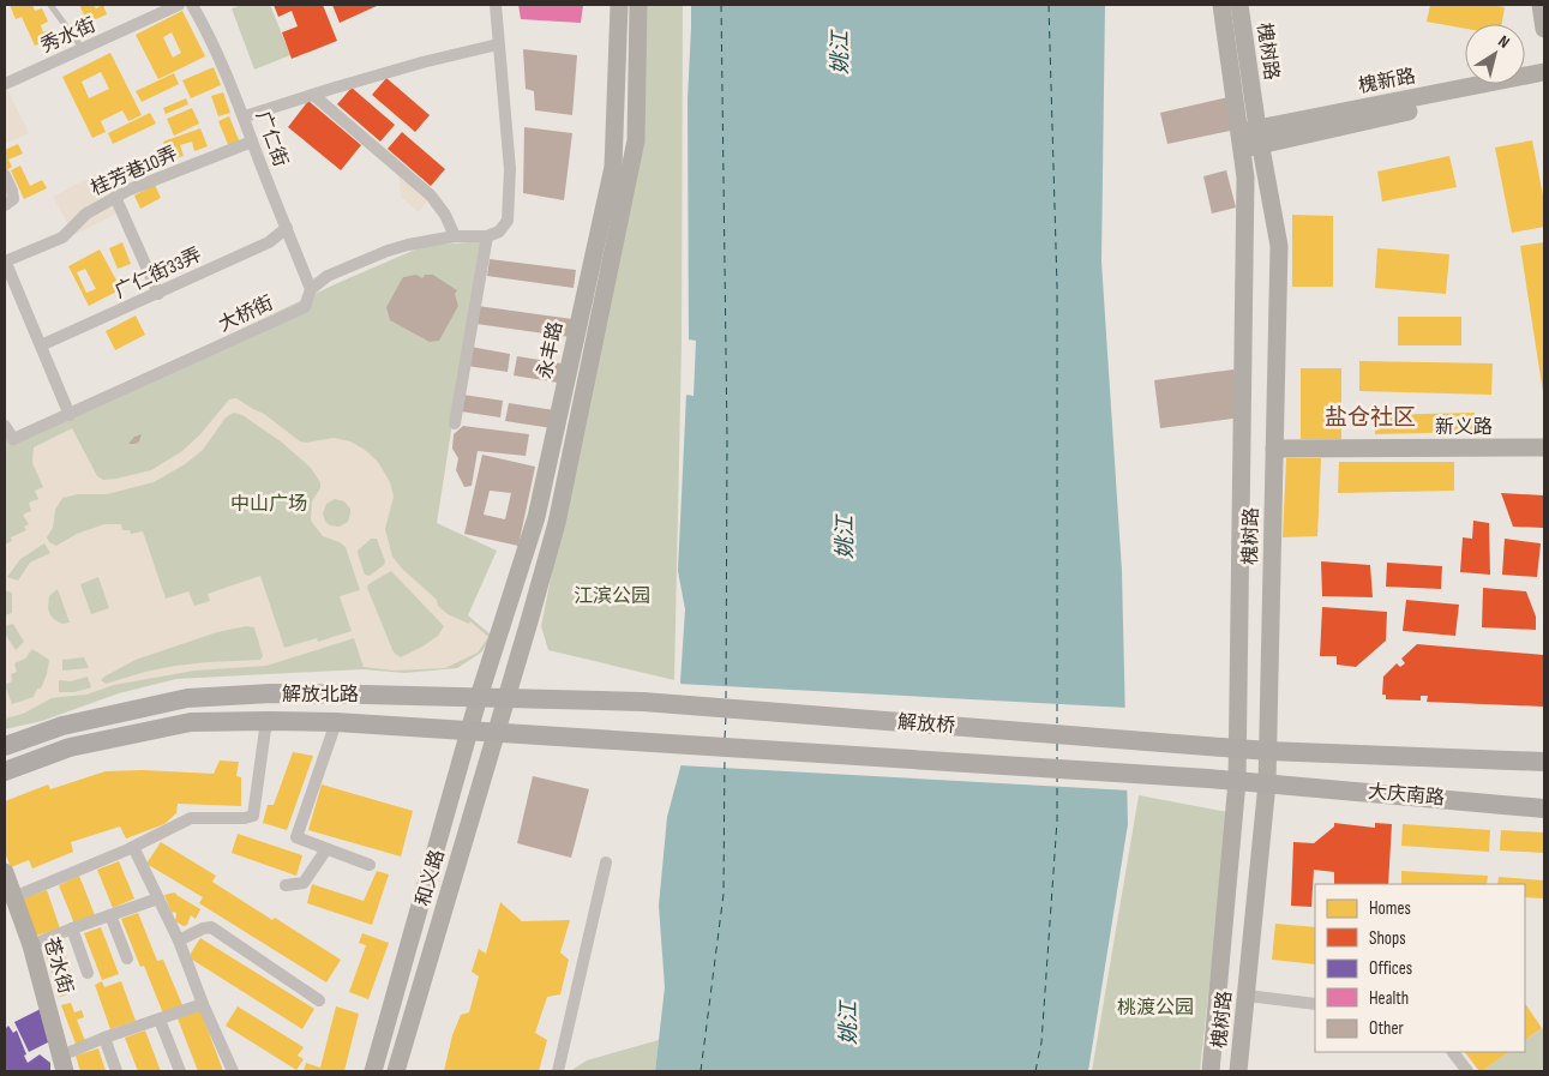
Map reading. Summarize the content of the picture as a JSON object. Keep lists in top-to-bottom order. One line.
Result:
{"streets":{"main road":["槐树路","槐新路","永丰路","新义路","解放北路","解放桥","大庆南路","和义路","苍水街"],"street":["秀水街","广仁街","桂芳巷10弄","广仁街33弄","大桥街"]},"crossings":[["槐树路","槐新路"],["槐树路","新义路"],["槐树路","解放桥"],["槐树路","大庆南路"],["广仁街","桂芳巷10弄"],["广仁街","广仁街33弄"],["广仁街","大桥街"],["永丰路","解放北路"],["永丰路","和义路"],["解放北路","解放桥"],["解放北路","和义路"],["解放桥","大庆南路"]],"districts":["盐仓社区"],"water":["姚江"],"parks":["中山广场","江滨公园","桃渡公园"],"legend":["Homes","Shops","Offices","Health","Other"],"north":"top right"}
